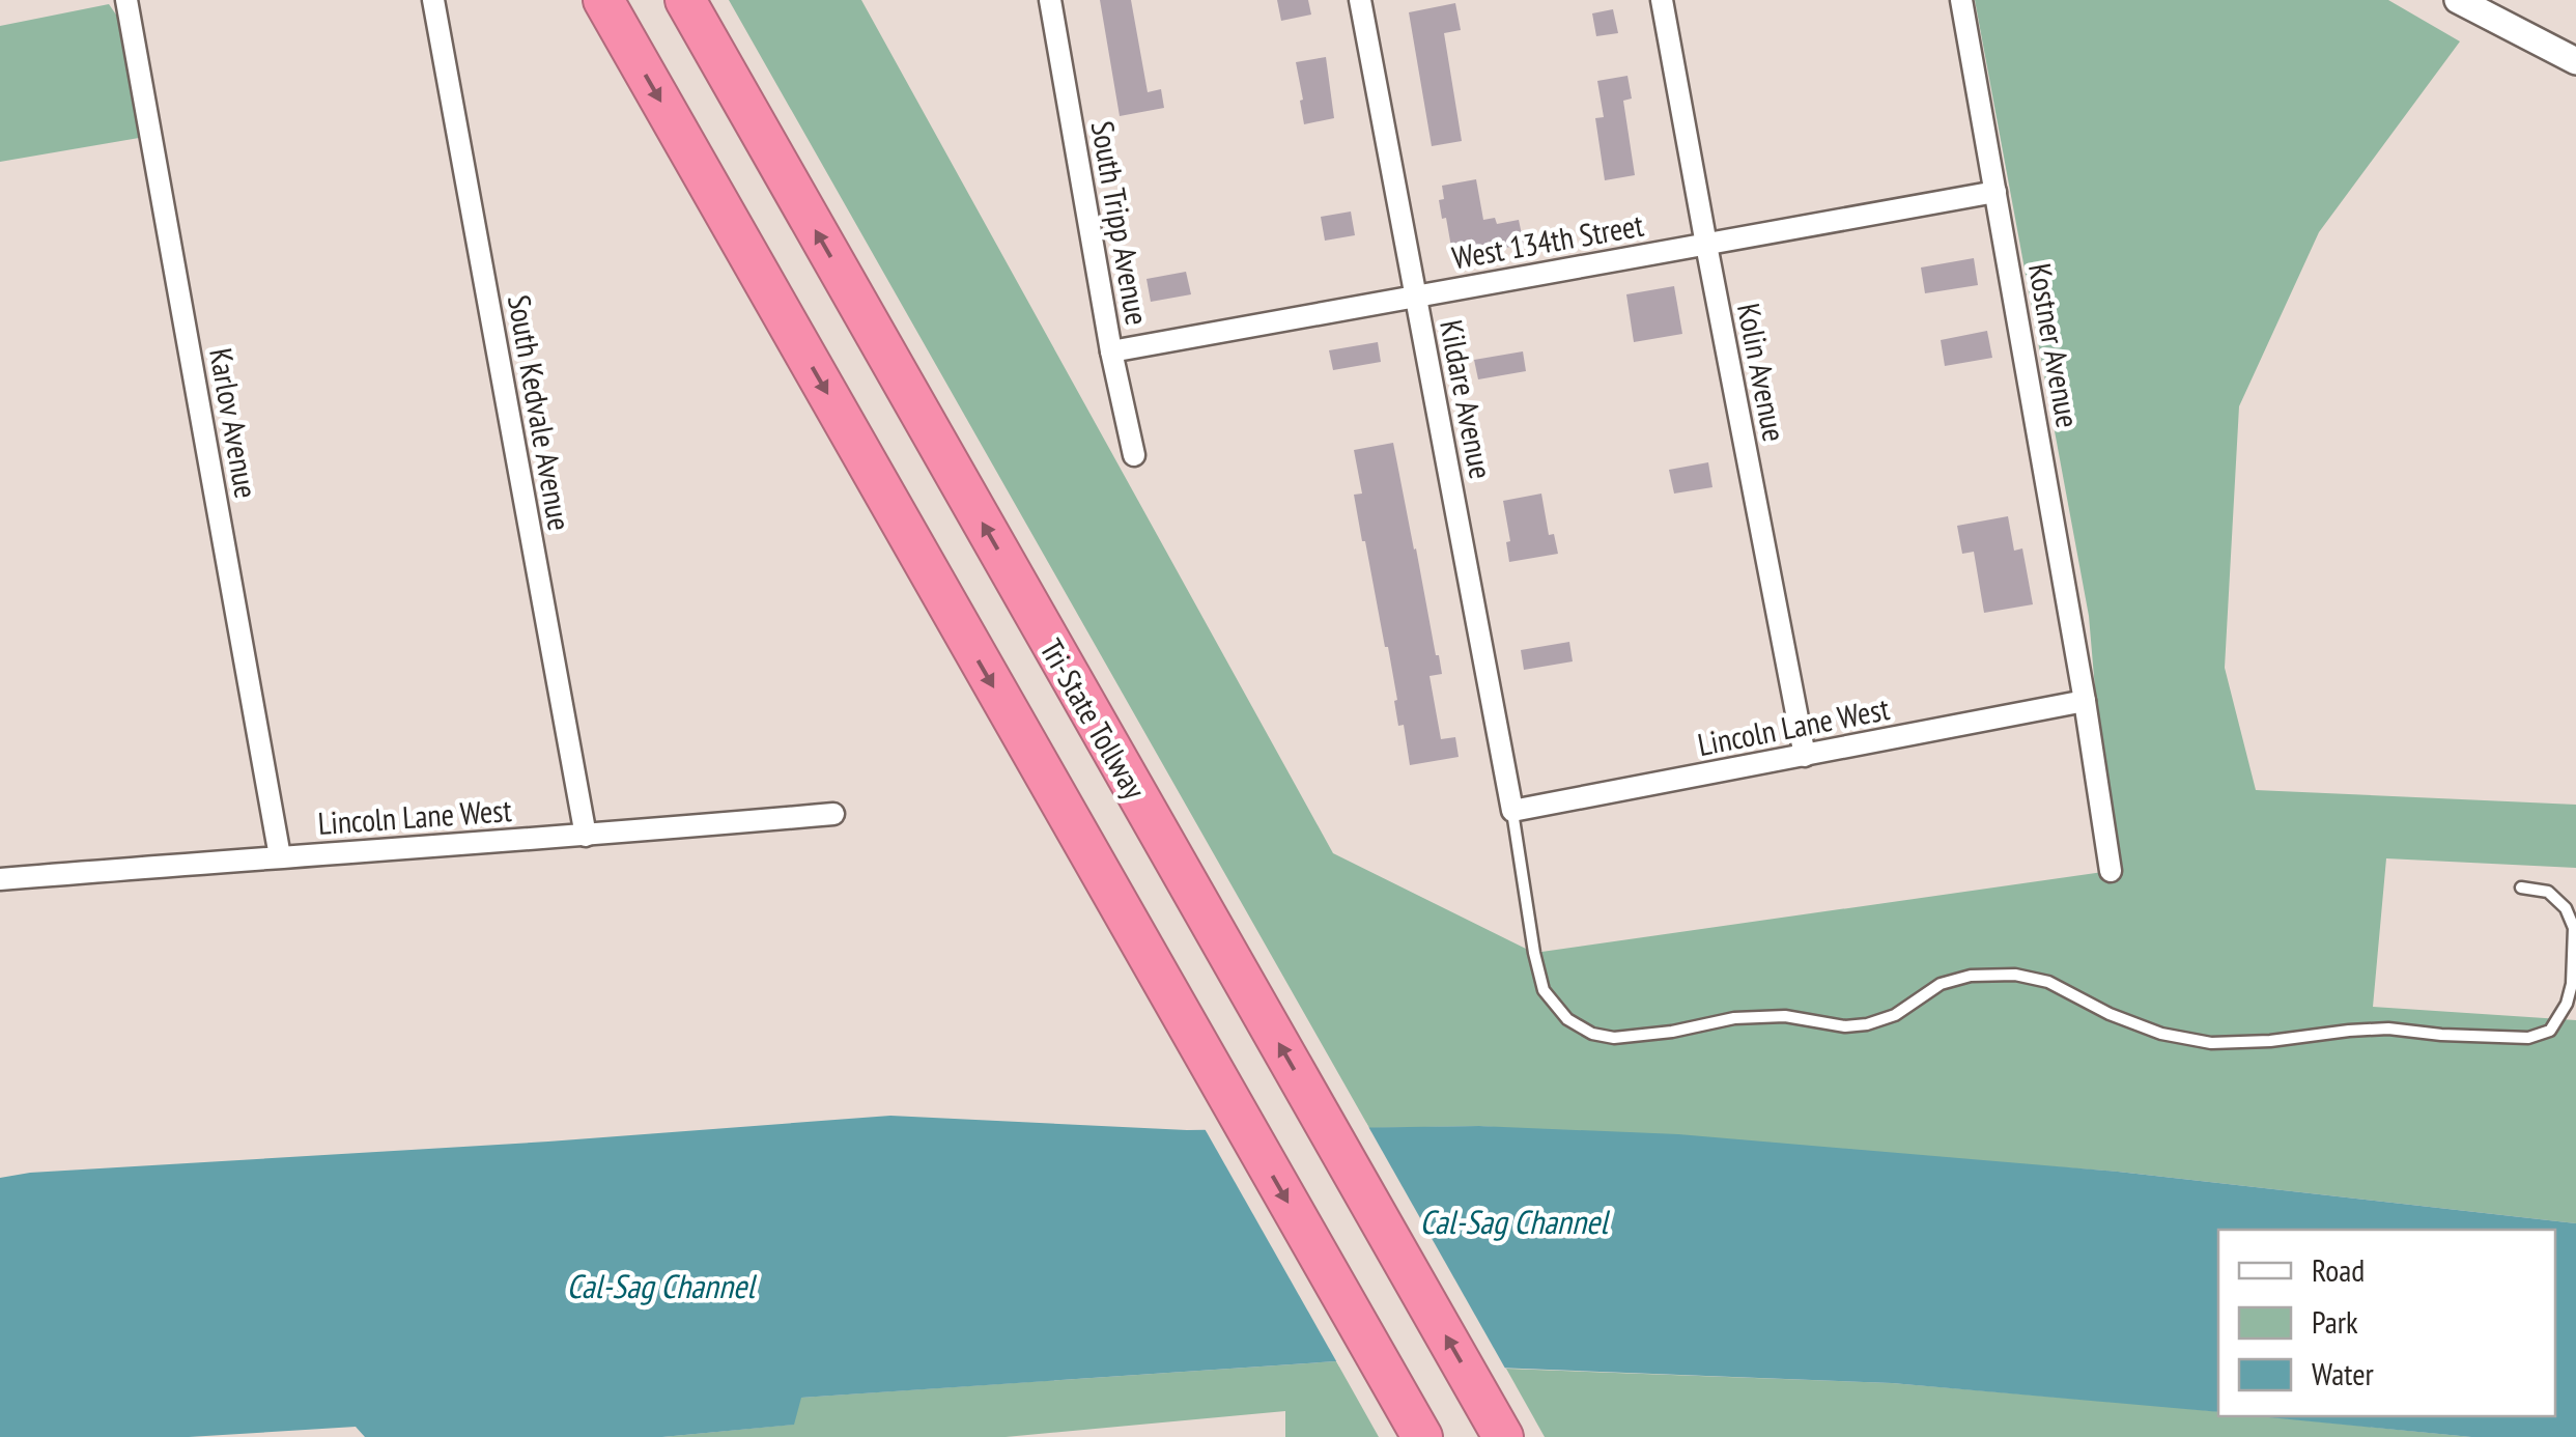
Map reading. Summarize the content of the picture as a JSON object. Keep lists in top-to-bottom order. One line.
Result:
{"streets":{"highway":["Tri-State Tollway"],"street":["South Tripp Avenue","West 134th Street","Kostner Avenue","Kolin Avenue","Kildare Avenue","South Kedvale Avenue","Karlov Avenue","Lincoln Lane West"]},"crossings":[["South Tripp Avenue","West 134th Street"],["West 134th Street","Kostner Avenue"],["West 134th Street","Kolin Avenue"],["West 134th Street","Kildare Avenue"],["Kostner Avenue","Lincoln Lane West"],["Kolin Avenue","Lincoln Lane West"],["Kildare Avenue","Lincoln Lane West"],["South Kedvale Avenue","Lincoln Lane West"],["Karlov Avenue","Lincoln Lane West"]],"water":["Cal-Sag Channel"],"legend":["Road","Park","Water"]}
